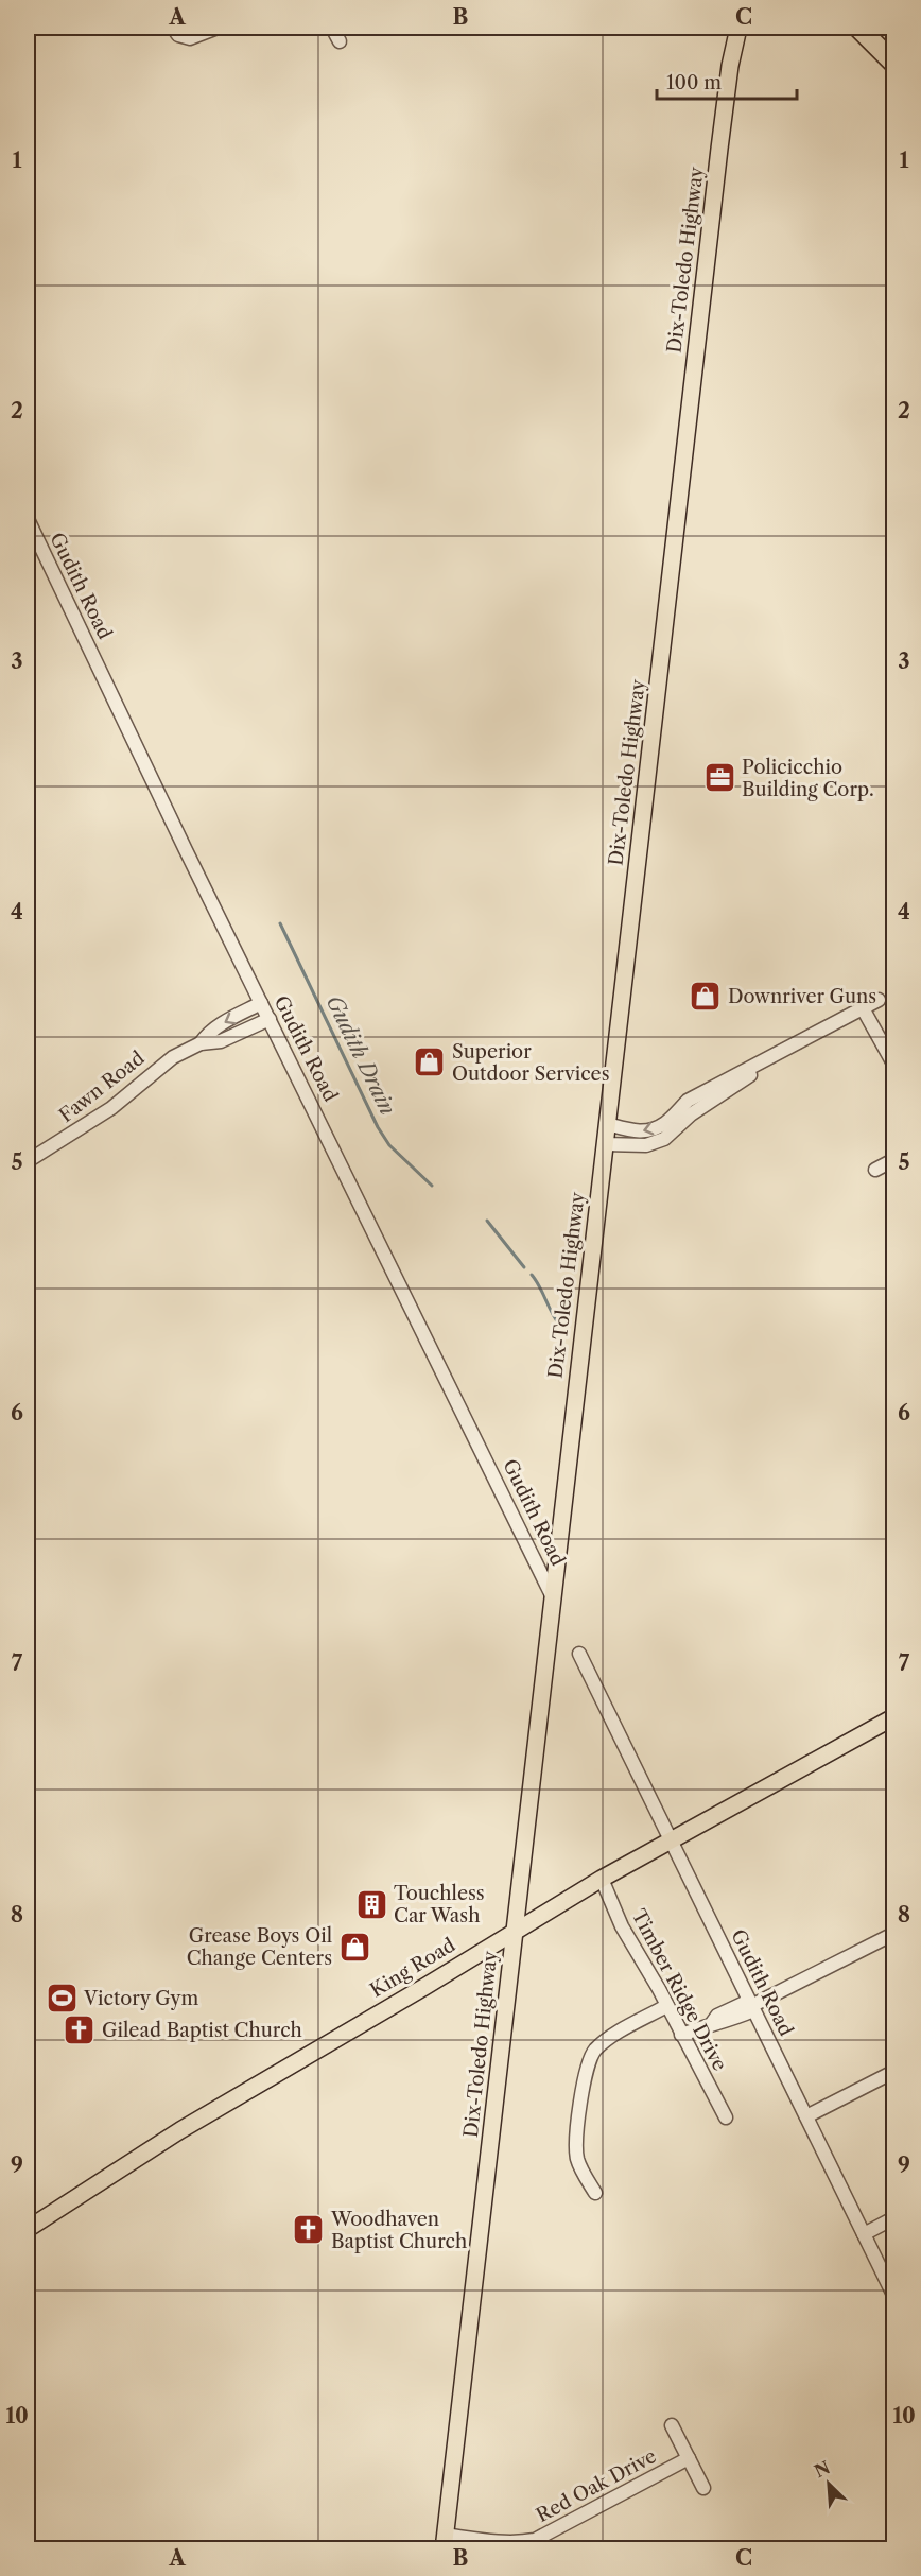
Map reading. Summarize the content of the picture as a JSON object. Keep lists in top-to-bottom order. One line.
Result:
{"streets":{"main road":["Dix-Toledo Highway","King Road"],"street":["Gudith Road","Fawn Road","Timber Ridge Drive","Red Oak Drive"]},"crossings":[["Dix-Toledo Highway","Gudith Road"],["Dix-Toledo Highway","King Road"],["Dix-Toledo Highway","Red Oak Drive"],["Gudith Road","Fawn Road"],["Gudith Road","King Road"],["King Road","Timber Ridge Drive"]],"water":["Gudith Drain"],"places":{"office":["Policicchio Building Corp."],"shop":["Downriver Guns","Superior Outdoor Services","Grease Boys Oil Change Centers"],"building":["Touchless Car Wash"],"sports":["Victory Gym"],"church":["Gilead Baptist Church","Woodhaven Baptist Church"]},"scale_bar":"100 m","north":"top left","grid":{"columns":["A","B","C"],"rows":["1","2","3","4","5","6","7","8","9","10"]}}
